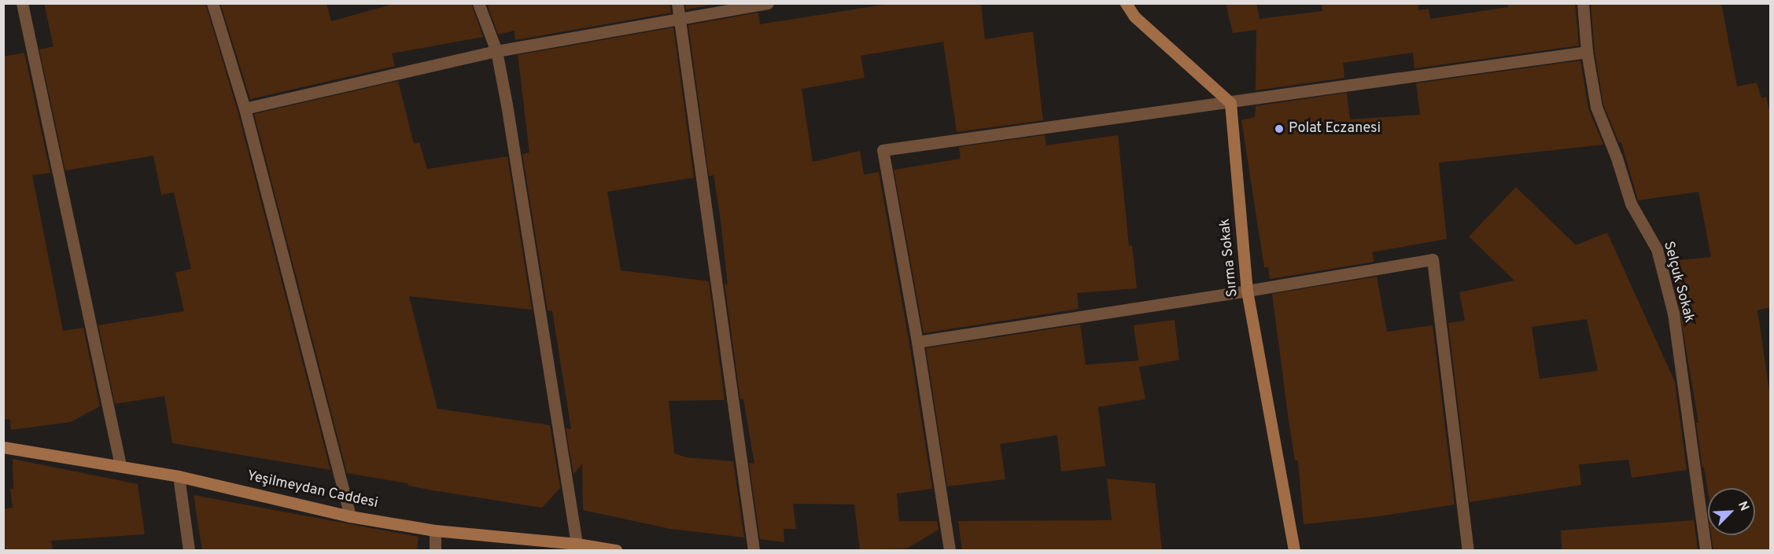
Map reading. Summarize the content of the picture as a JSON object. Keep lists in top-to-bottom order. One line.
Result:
{"streets":{"street":["Sırma Sokak","Selçuk Sokak","Yeşilmeydan Caddesi"]},"places":["Polat Eczanesi"],"north":"top right"}
